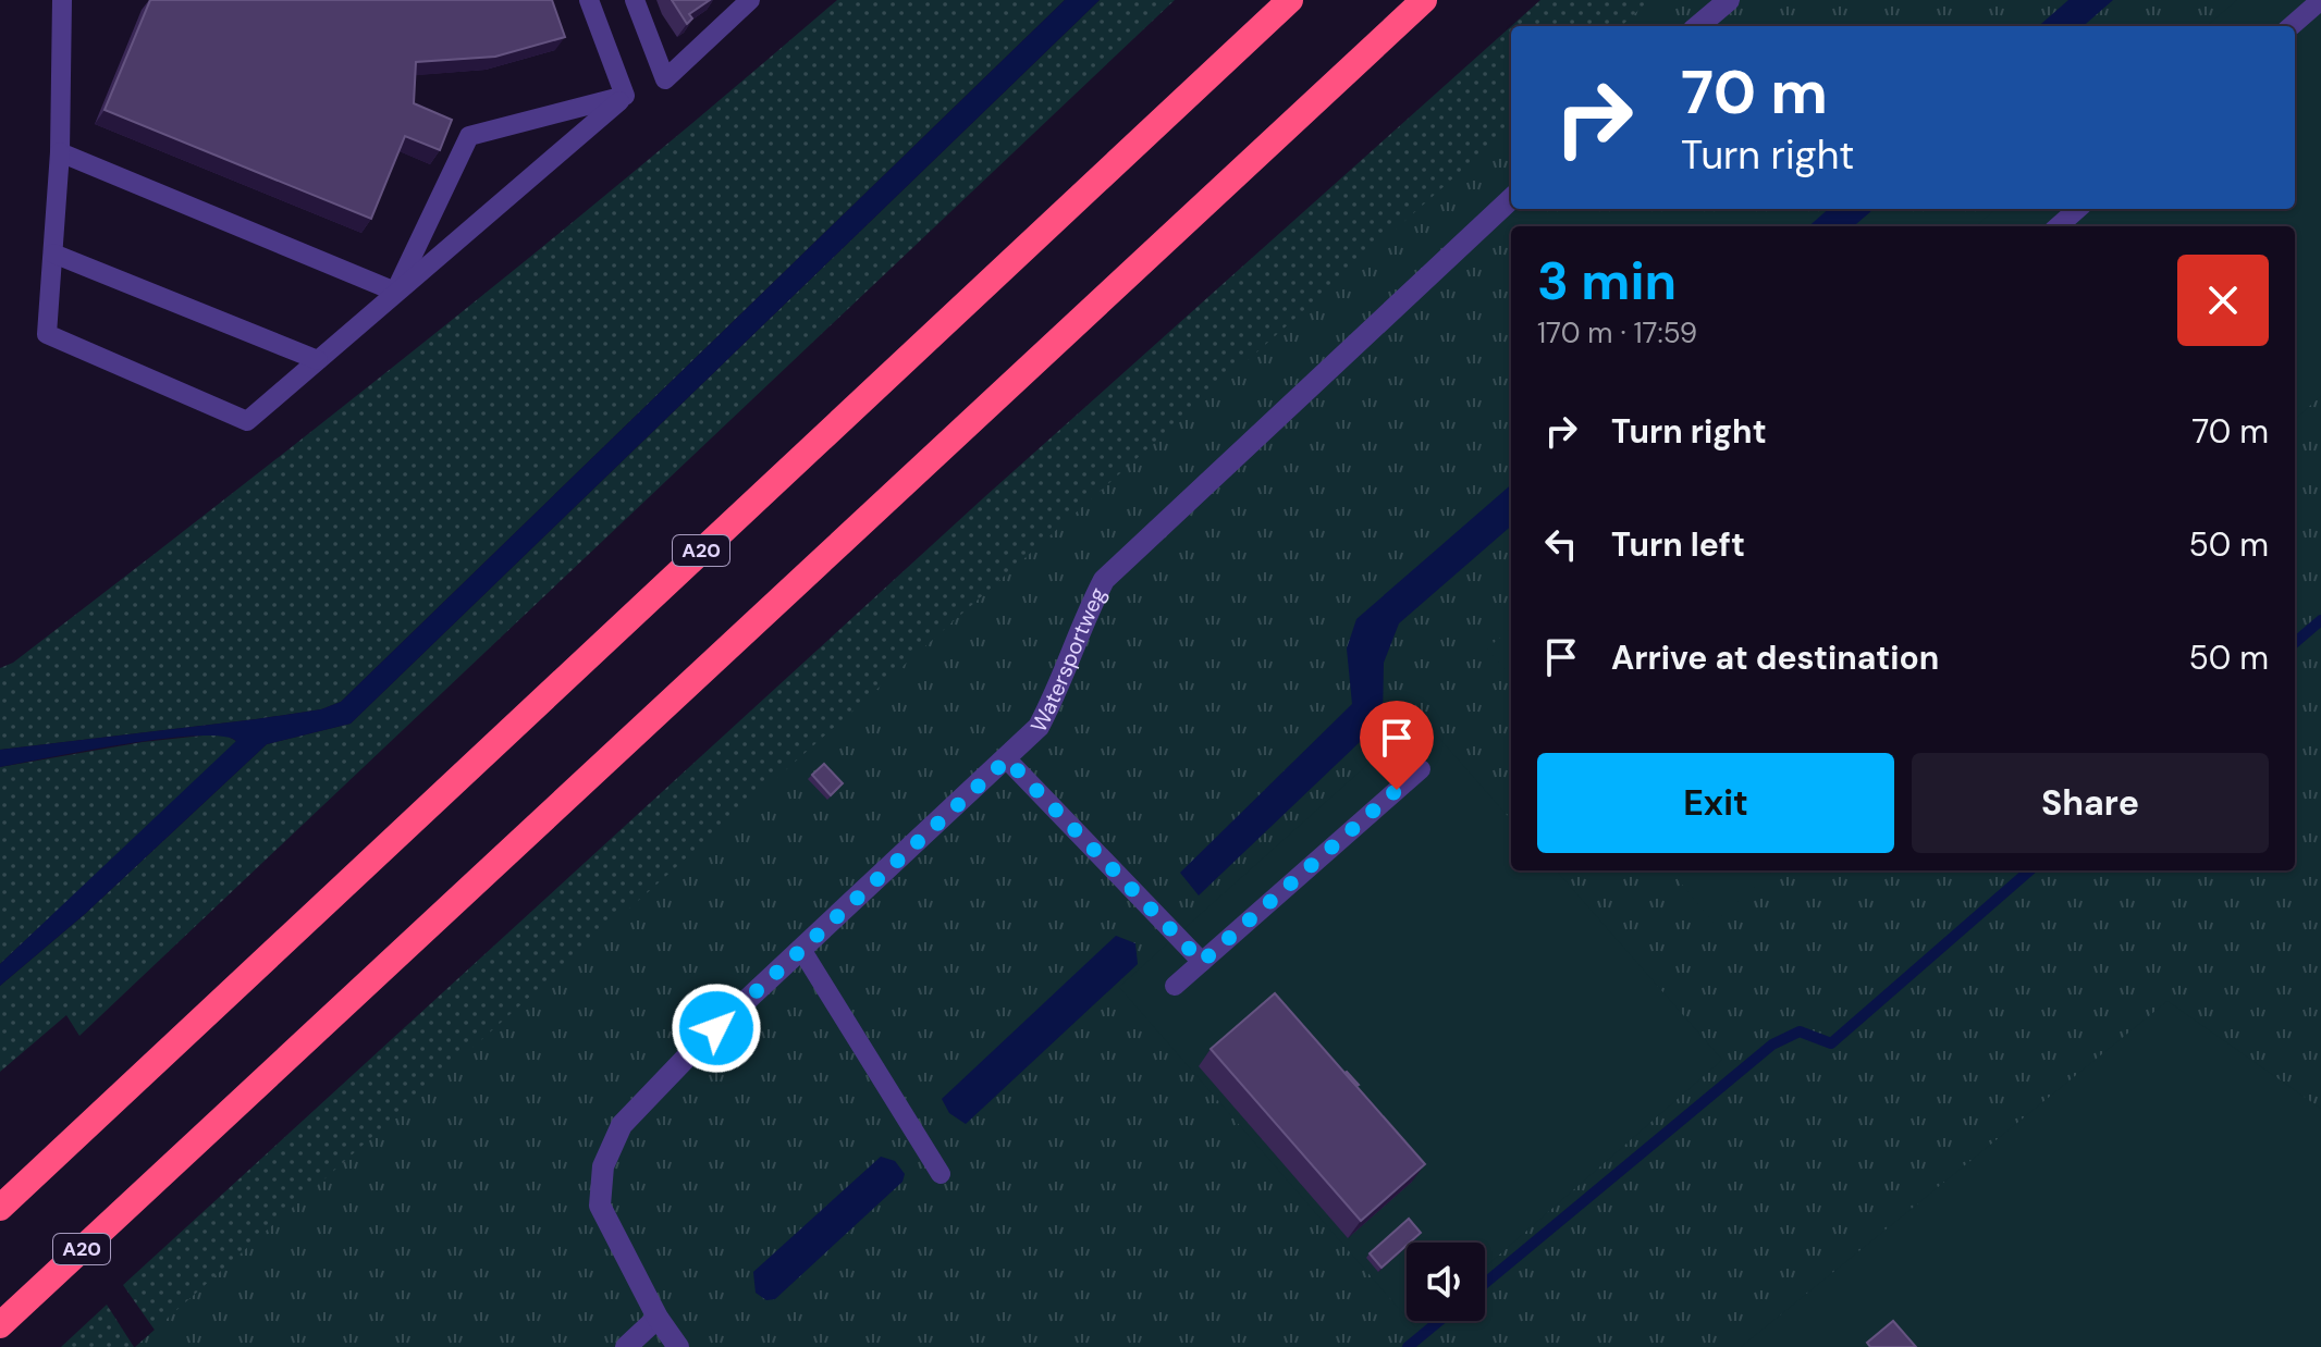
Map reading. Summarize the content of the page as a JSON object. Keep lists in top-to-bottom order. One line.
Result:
{"streets":{"highway":["A20"],"street":["Watersportweg"]},"page":{"turn":["70 m","Turn right"],"heading":["3 min","170 m · 17:59"],"list":[{"name":"Turn right","value":"70 m"},{"name":"Turn left","value":"50 m"},{"name":"Arrive at destination","value":"50 m"}],"buttons":["Exit","Share"]}}
